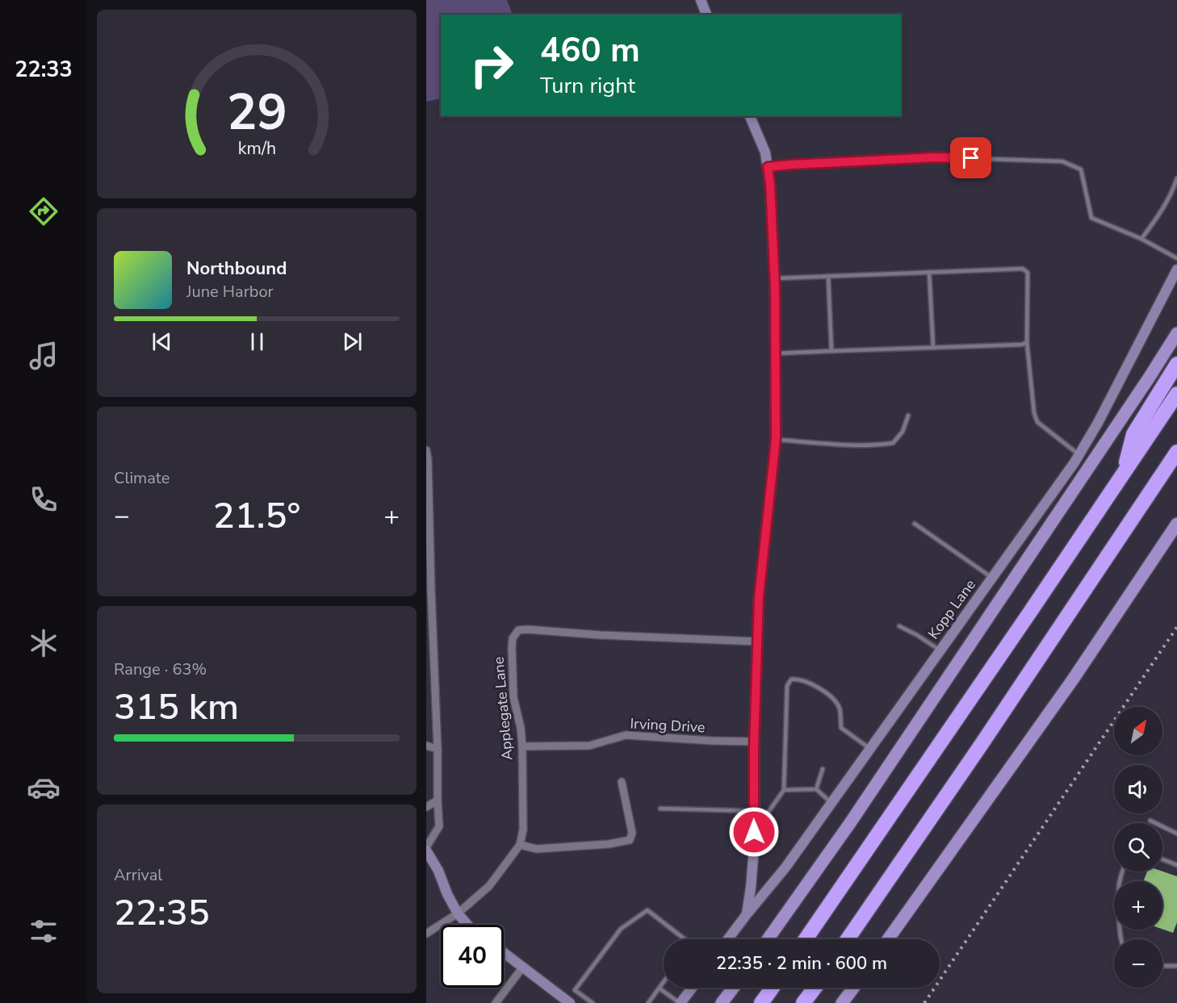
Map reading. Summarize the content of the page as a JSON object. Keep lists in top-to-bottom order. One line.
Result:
{"streets":{"street":["Kopp Lane","Applegate Lane","Irving Drive"]},"crossings":[["Applegate Lane","Irving Drive"]],"north":"top right","page":{"tabs":"22:33","turn":["460 m","Turn right"],"song":["Northbound","June Harbor"],"tile":["Climate",["Range · 63%","315 km"],["Arrival","22:35"]],"heat":["−","21.5°","+"],"map_buttons":["+","−"],"limit":"40","trip":"22:35 · 2 min · 600 m","gauge":["29","km/h"]}}
